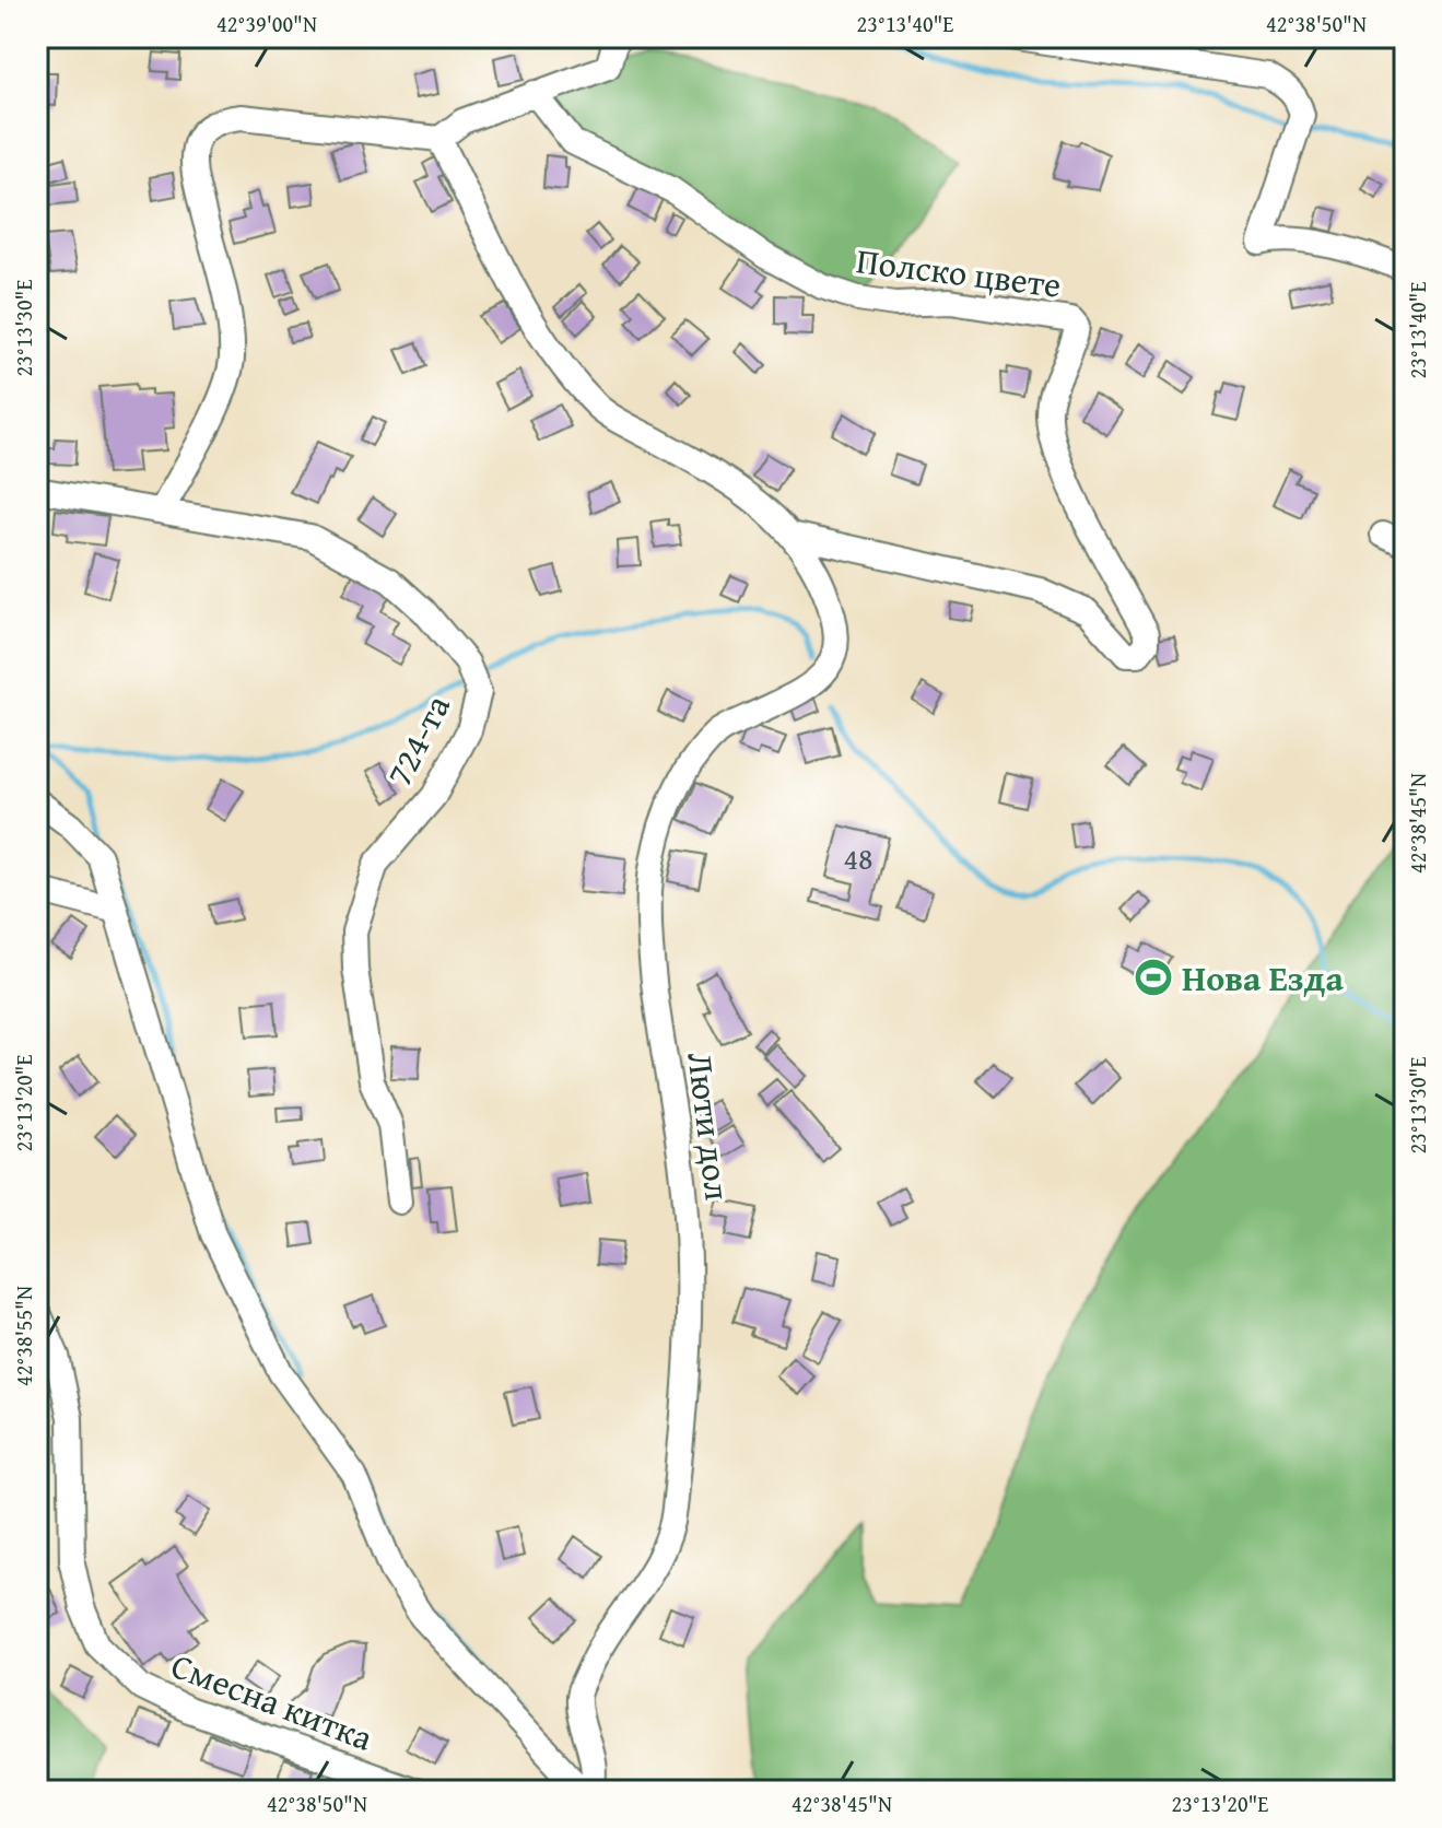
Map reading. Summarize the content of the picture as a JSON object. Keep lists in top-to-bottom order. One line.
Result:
{"streets":{"street":["Полско цвете","724-та","Люти дол","Смесна китка"]},"crossings":[["Полско цвете","Люти дол"]],"places":{"sports":["Нова Езда"]},"house_numbers":["48"],"coordinates":["42°39'00\"N","23°13'40\"E","42°38'50\"N","23°13'30\"E","42°38'45\"N","23°13'20\"E","42°38'55\"N"]}
